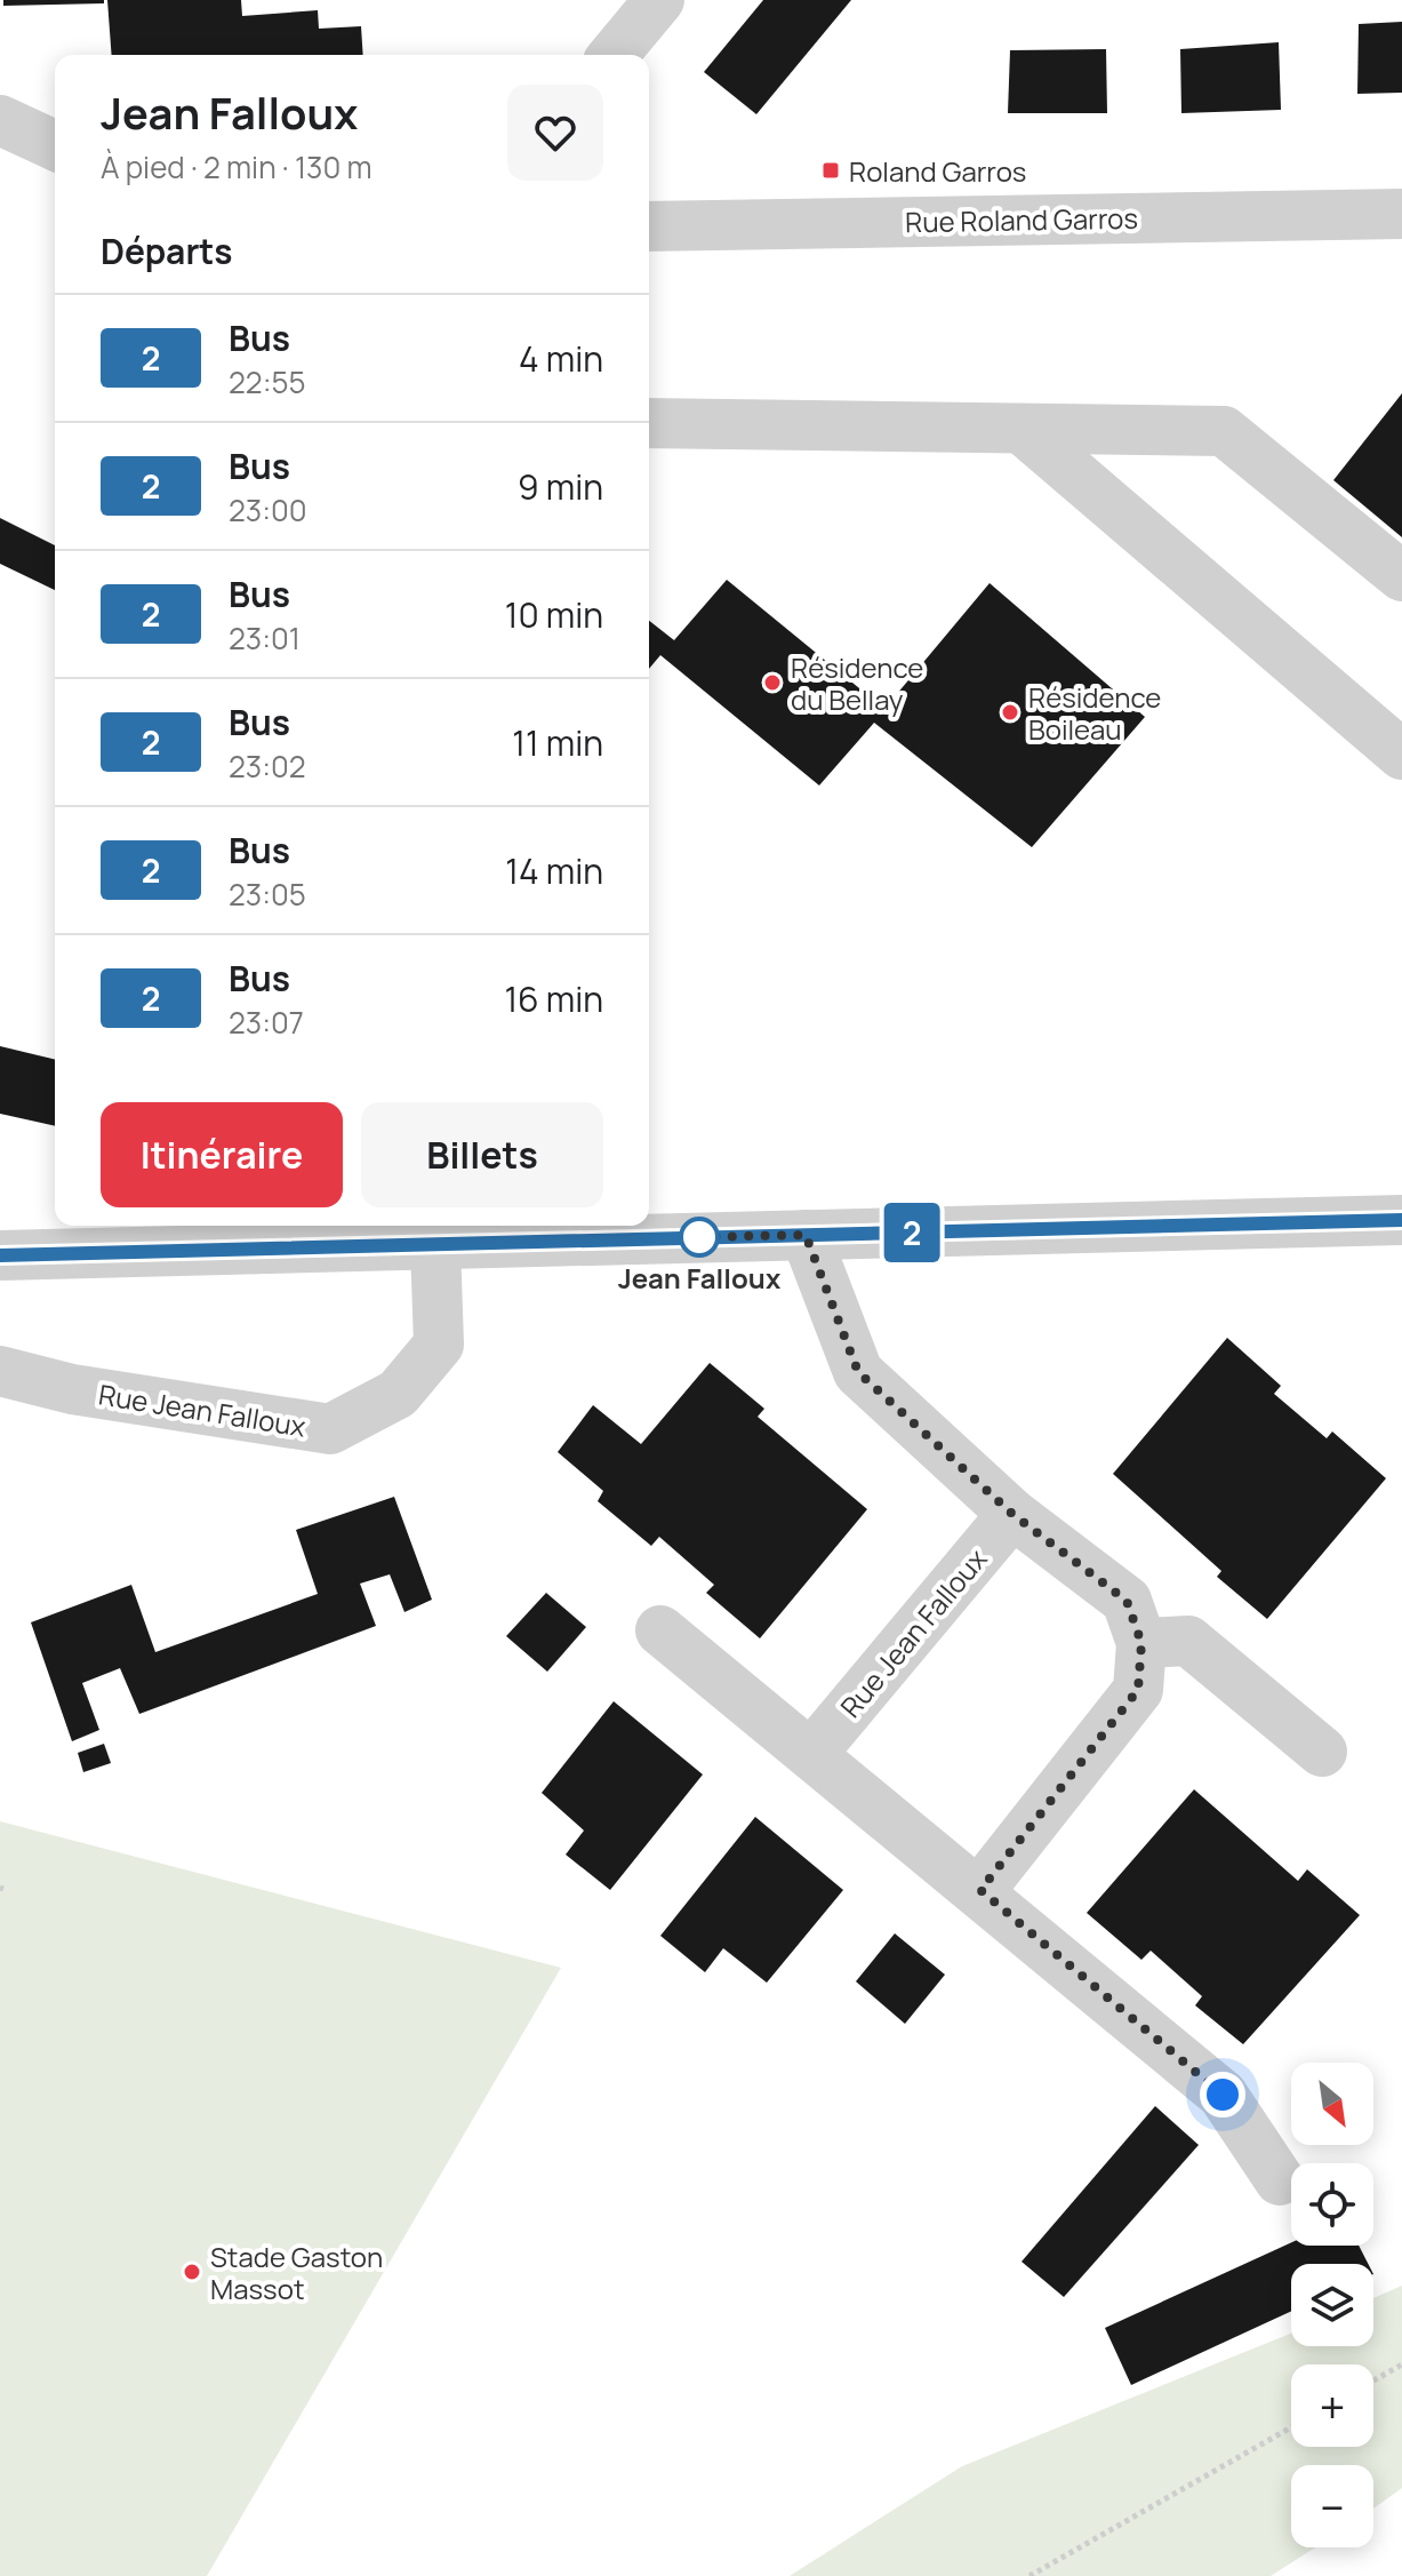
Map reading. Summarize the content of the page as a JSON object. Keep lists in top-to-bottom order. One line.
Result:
{"streets":{"street":["Rue Roland Garros","Rue Jean Falloux"]},"places":{"transit":["Roland Garros"],"other":["Résidence du Bellay","Résidence Boileau","Jean Falloux","Stade Gaston Massot"]},"lines":["bus line 2"],"north":"bottom right","page":{"on_map":"2","heading":[["Jean Falloux","À pied · 2 min · 130 m"],"Départs"],"list":[{"mark":"2","name":"Bus","note":"22:55","value":"4 min"},{"mark":"2","name":"Bus","note":"23:00","value":"9 min"},{"mark":"2","name":"Bus","note":"23:01","value":"10 min"},{"mark":"2","name":"Bus","note":"23:02","value":"11 min"},{"mark":"2","name":"Bus","note":"23:05","value":"14 min"},{"mark":"2","name":"Bus","note":"23:07","value":"16 min"}],"buttons":["Itinéraire","Billets"],"map_buttons":["+","−"]}}
